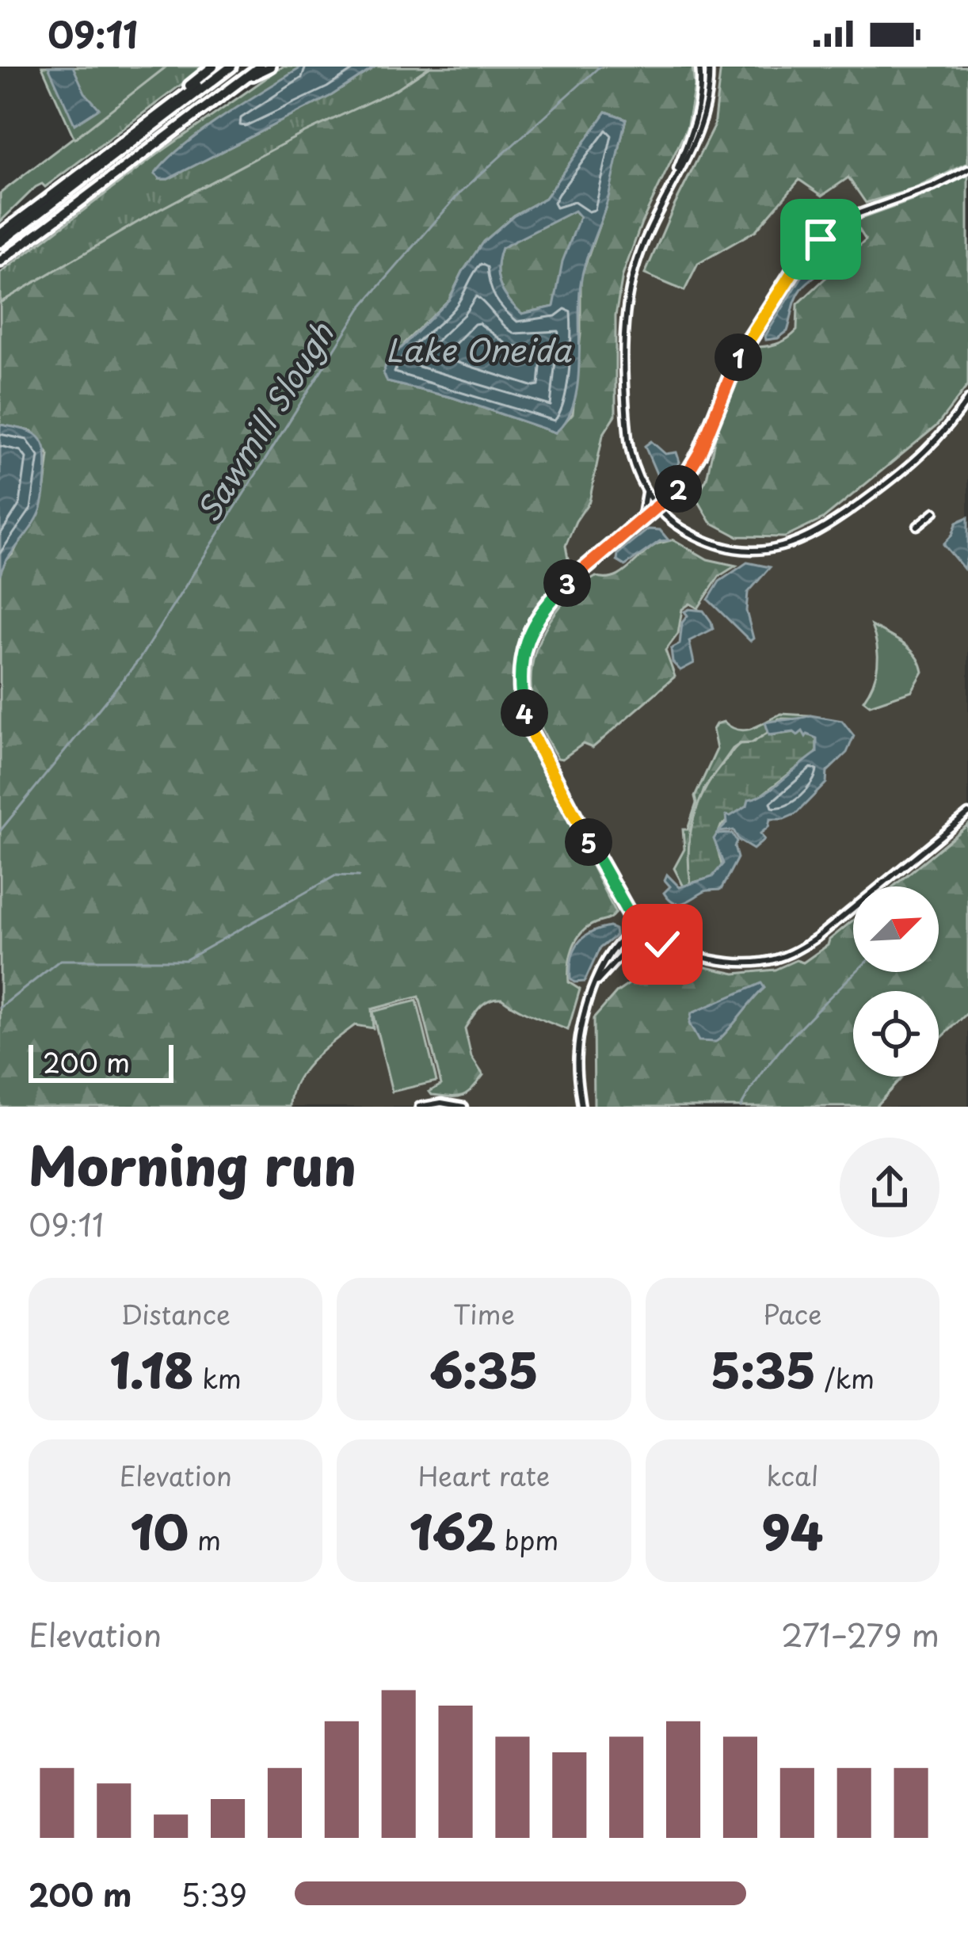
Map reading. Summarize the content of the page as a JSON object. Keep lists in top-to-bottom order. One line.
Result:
{"water":["Lake Oneida","Sawmill Slough"],"scale_bar":"200 m","north":"top right","page":{"status":"09:11","pins":["1","2","3","4","5"],"scale":"200 m","heading":["Morning run","09:11"],"stats":[["Distance","1.18 km"],["Time","6:35"],["Pace","5:35 /km"],["Elevation","10 m"],["Heart rate","162 bpm"],["kcal","94"]],"chart":["Elevation","271–279 m"],"list":[{"name":"200 m","note":"5:39"}]}}
